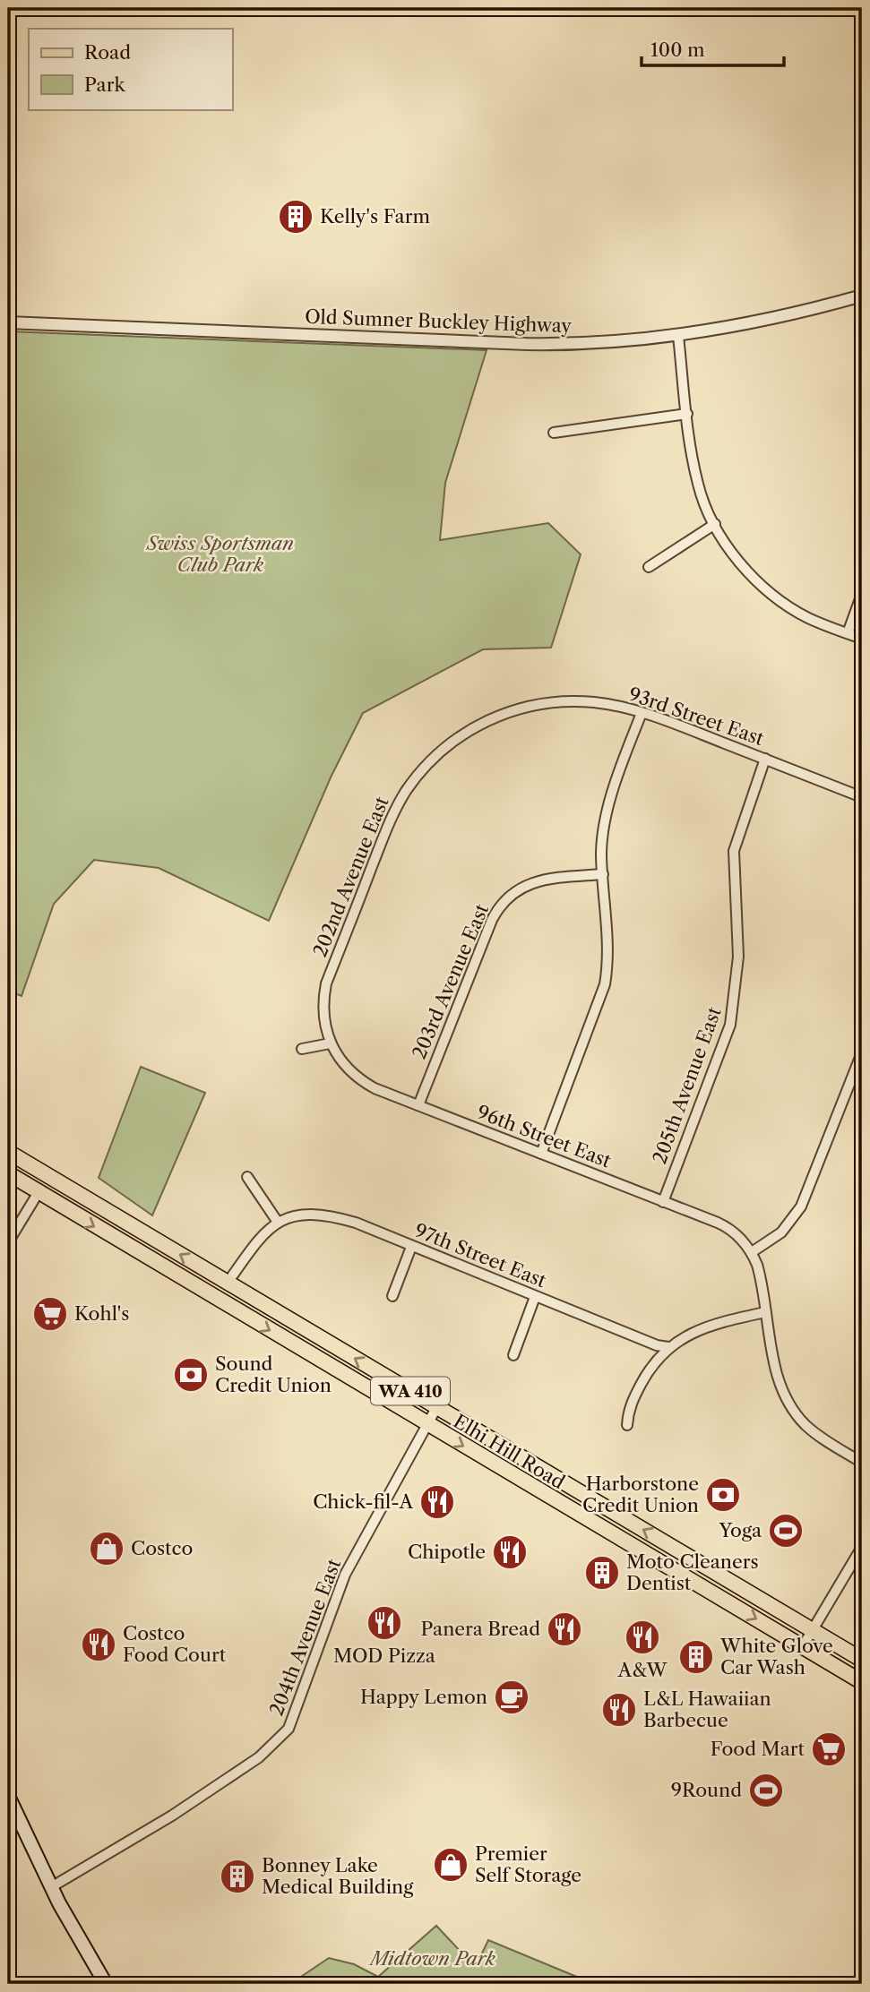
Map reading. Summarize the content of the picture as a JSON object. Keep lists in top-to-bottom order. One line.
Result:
{"streets":{"main road":["WA 410","Elhi Hill Road"],"street":["Old Sumner Buckley Highway","93rd Street East","202nd Avenue East","203rd Avenue East","205th Avenue East","96th Street East","97th Street East","204th Avenue East"]},"crossings":[["93rd Street East","202nd Avenue East"],["93rd Street East","205th Avenue East"],["202nd Avenue East","96th Street East"],["203rd Avenue East","96th Street East"],["205th Avenue East","96th Street East"],["Elhi Hill Road","204th Avenue East"]],"parks":["Swiss Sportsman Club Park","Midtown Park"],"places":{"building":["Kelly's Farm","Moto Cleaners Dentist","White Glove Car Wash","Bonney Lake Medical Building"],"supermarket":["Kohl's","Food Mart"],"bank":["Sound Credit Union","Harborstone Credit Union"],"restaurant":["Chick-fil-A","Chipotle","MOD Pizza","Panera Bread","A&W","Costco Food Court","L&L Hawaiian Barbecue"],"sports":["Yoga","9Round"],"shop":["Costco","Premier Self Storage"],"cafe":["Happy Lemon"]},"legend":["Road","Park"],"scale_bar":"100 m"}
